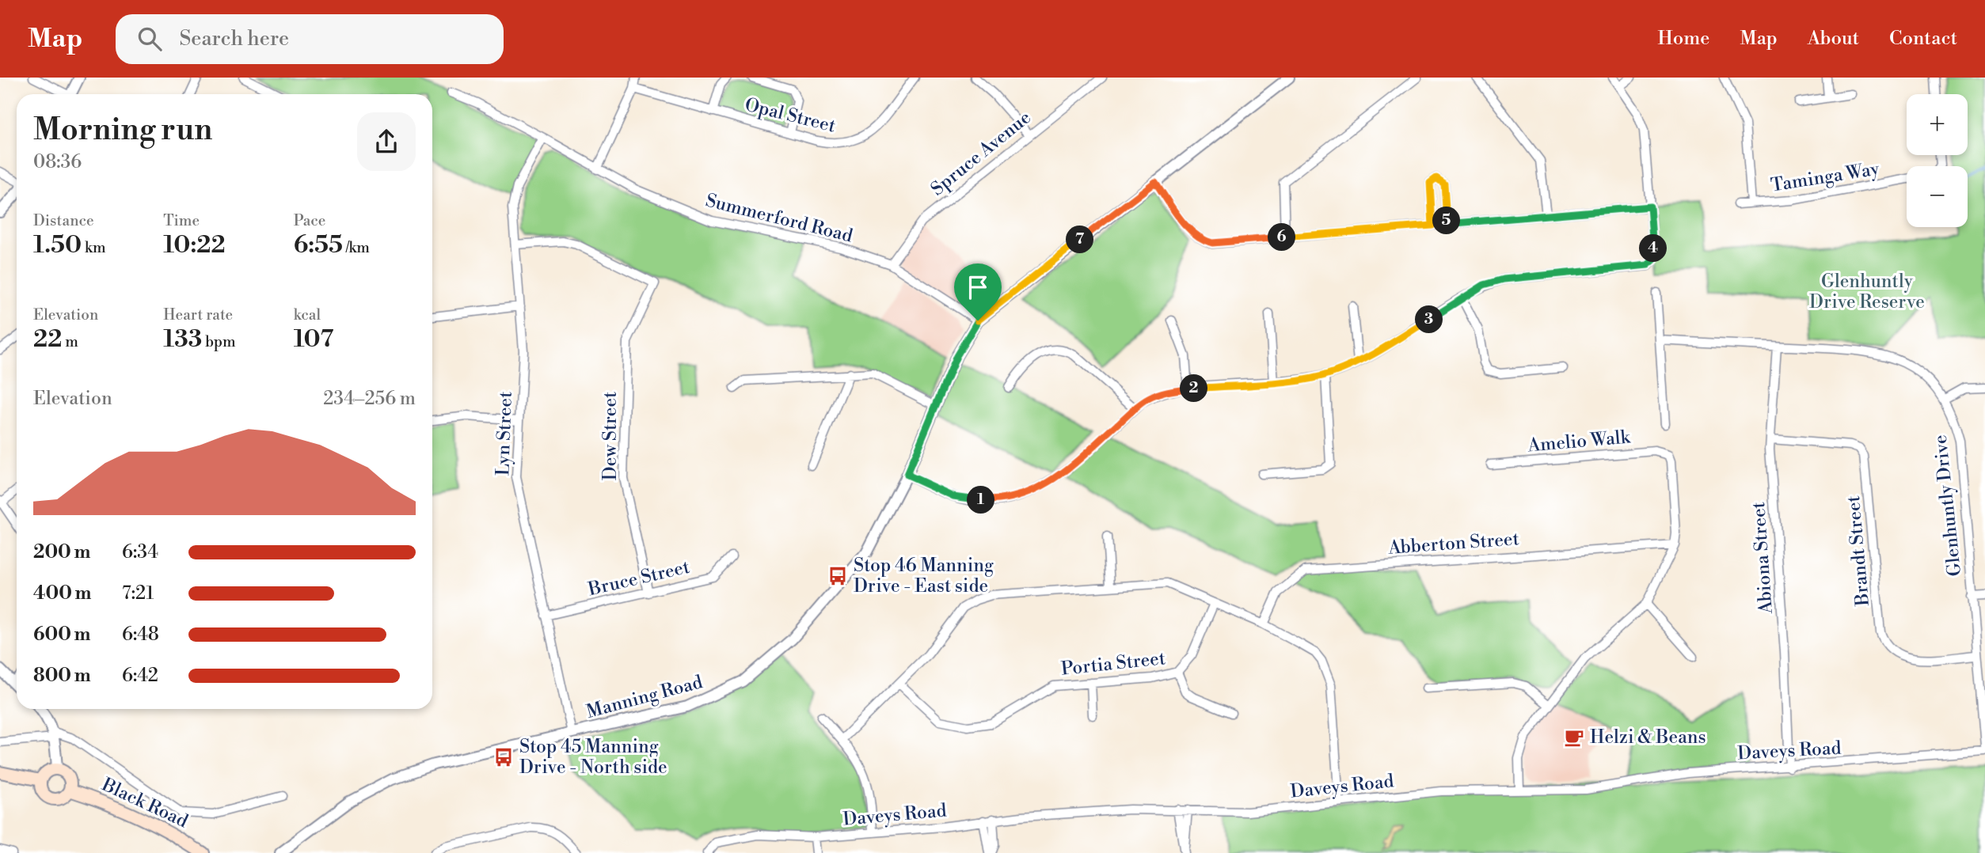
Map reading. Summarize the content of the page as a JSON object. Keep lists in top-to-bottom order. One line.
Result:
{"streets":{"main road":["Black Road"],"street":["Opal Street","Spruce Avenue","Taminga Way","Summerford Road","Lyn Street","Dew Street","Amelio Walk","Glenhuntly Drive","Abberton Street","Brandt Street","Abiona Street","Bruce Street","Portia Street","Manning Road","Daveys Road"]},"crossings":[["Spruce Avenue","Summerford Road"],["Summerford Road","Lyn Street"],["Summerford Road","Manning Road"],["Lyn Street","Dew Street"],["Lyn Street","Bruce Street"],["Lyn Street","Manning Road"],["Dew Street","Bruce Street"],["Amelio Walk","Abberton Street"],["Glenhuntly Drive","Brandt Street"],["Glenhuntly Drive","Abiona Street"],["Brandt Street","Abiona Street"],["Abiona Street","Daveys Road"]],"parks":["Glenhuntly Drive Reserve"],"places":{"bus stop":["Stop 46 Manning Drive - East side","Stop 45 Manning Drive - North side"],"cafe":["Helzi & Beans"]},"page":{"header":"Map","search":"Search here","nav":["Home","Map","About","Contact"],"map_buttons":["+","−"],"heading":["Morning run","08:36"],"stats":[["Distance","1.50 km"],["Time","10:22"],["Pace","6:55 /km"],["Elevation","22 m"],["Heart rate","133 bpm"],["kcal","107"]],"pins":["5","6","7","4","3","2","1"],"chart":["Elevation","234–256 m"],"list":[{"name":"200 m","note":"6:34"},{"name":"400 m","note":"7:21"},{"name":"600 m","note":"6:48"},{"name":"800 m","note":"6:42"}]}}
